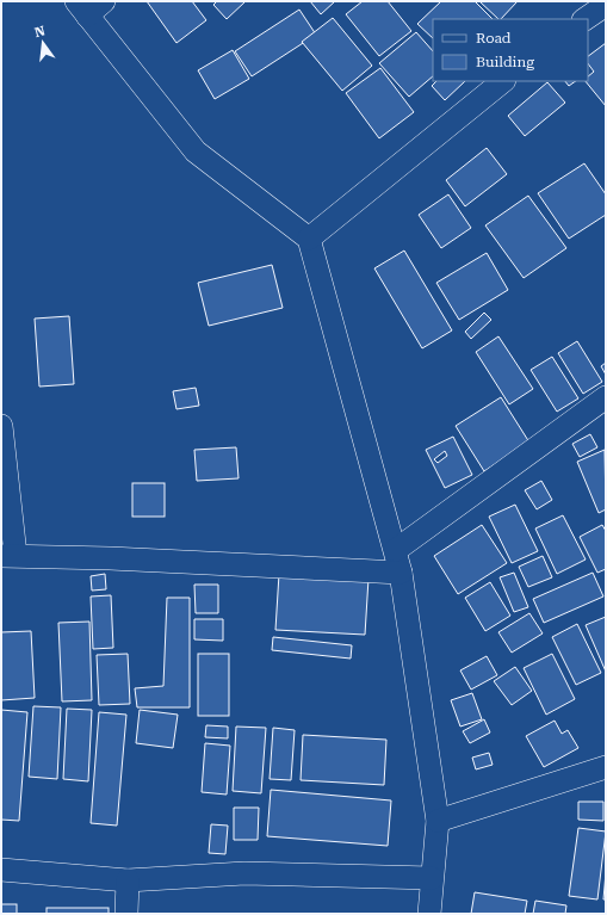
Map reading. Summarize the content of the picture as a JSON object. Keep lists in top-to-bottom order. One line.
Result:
{"legend":["Road","Building"],"north":"top"}
